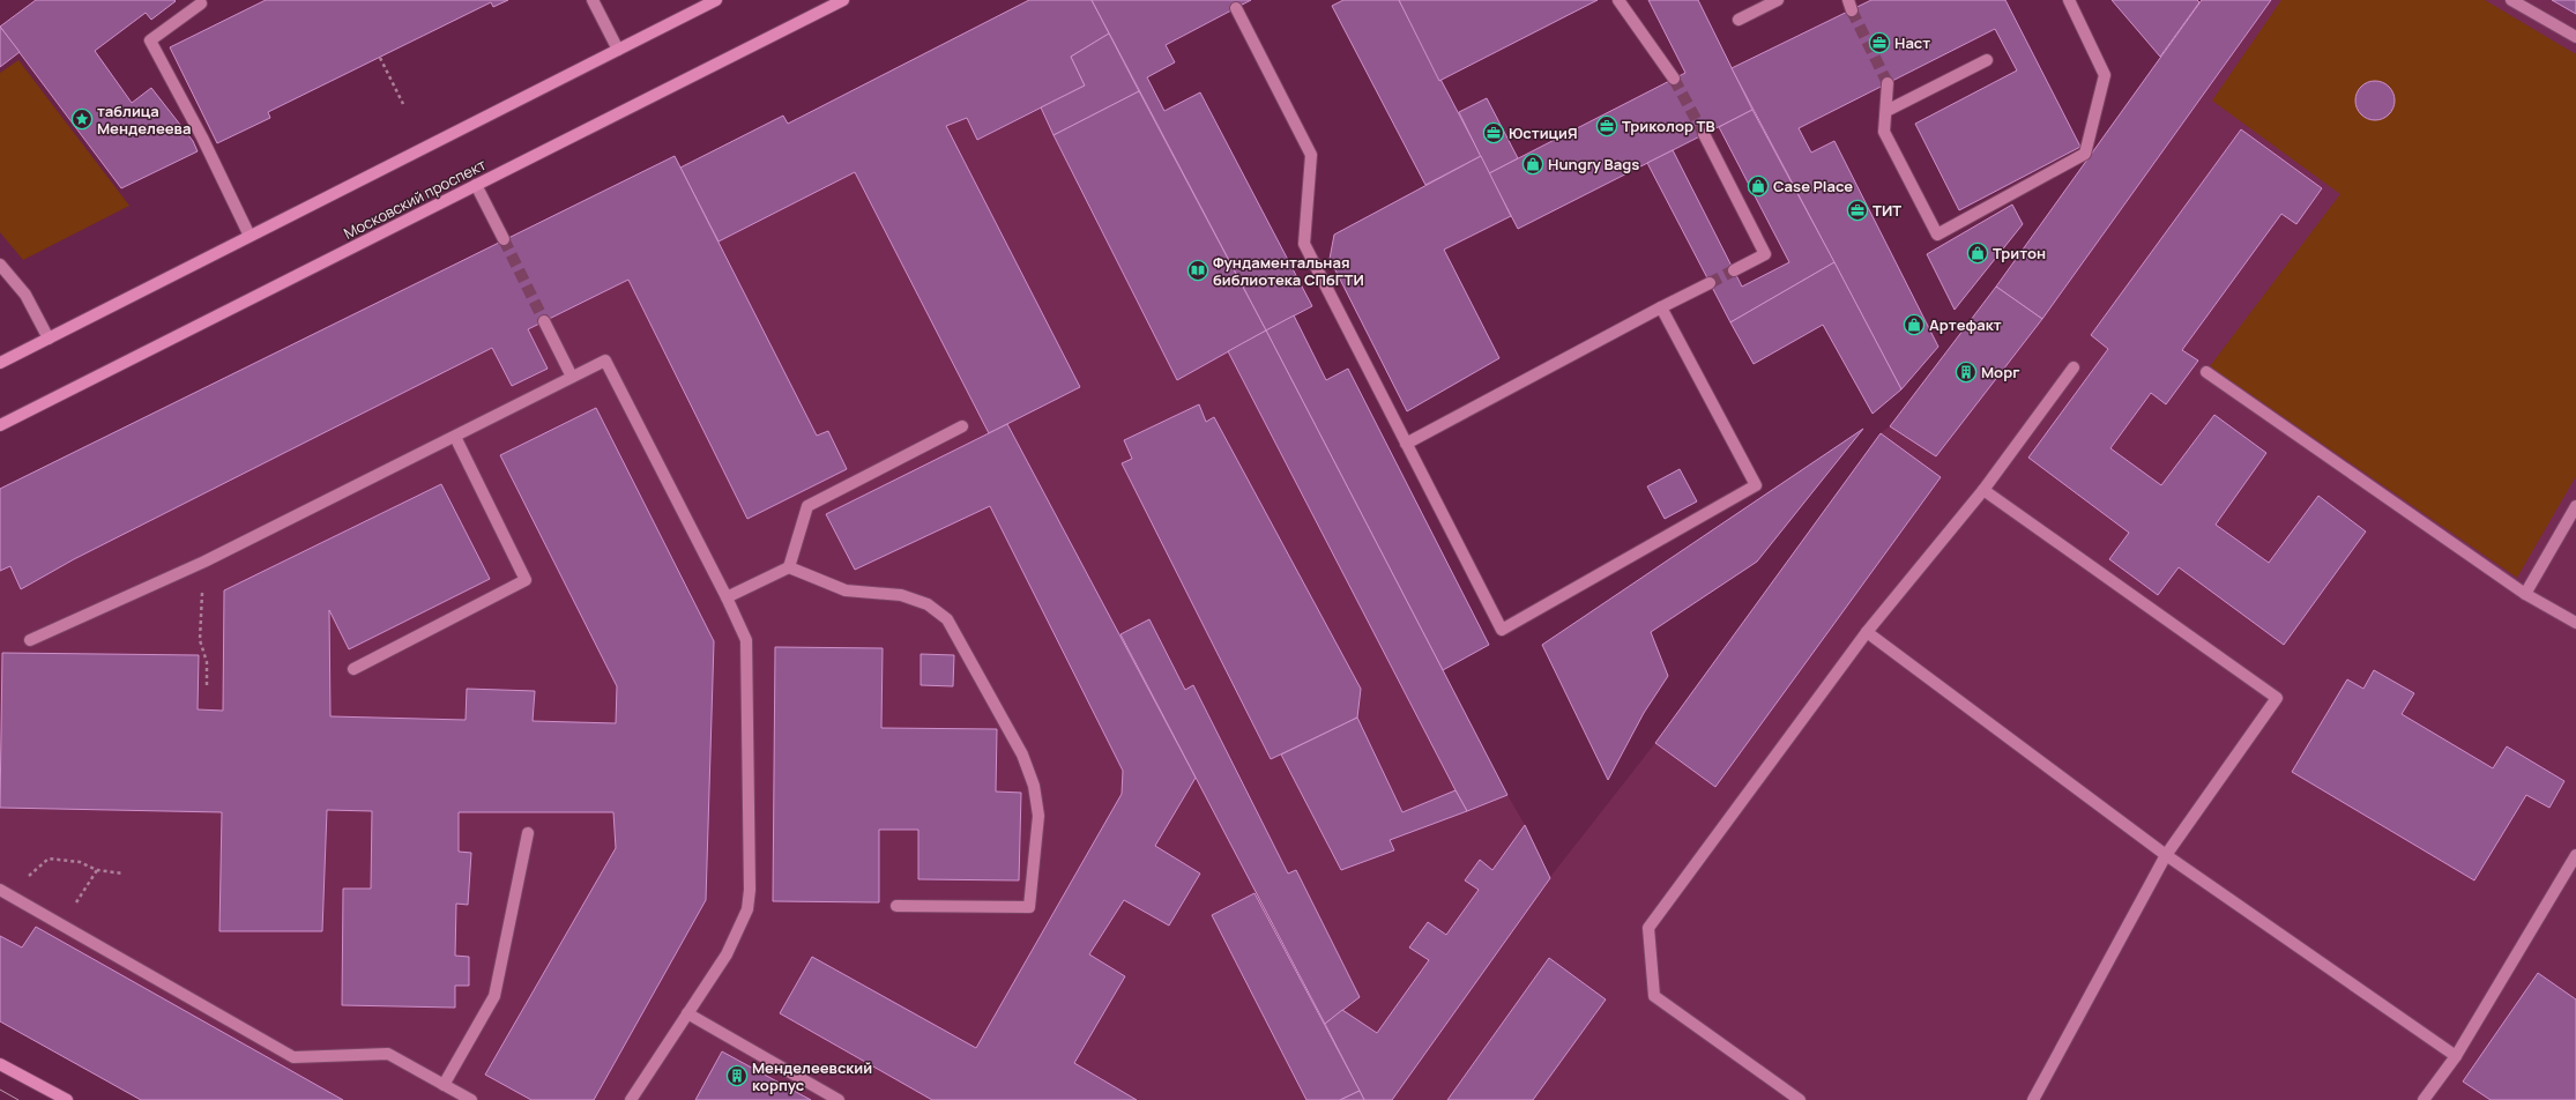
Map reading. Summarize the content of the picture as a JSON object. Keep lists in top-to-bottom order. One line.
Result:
{"streets":{"main road":["Московский проспект"]},"places":{"office":["Наст","Триколор ТВ","ЮстициЯ","ТИТ"],"place":["таблица Менделеева"],"shop":["Hungry Bags","Case Place","Тритон","Артефакт"],"library":["Фундаментальная библиотека СПбГТИ"],"building":["Морг","Менделеевский корпус"]}}
